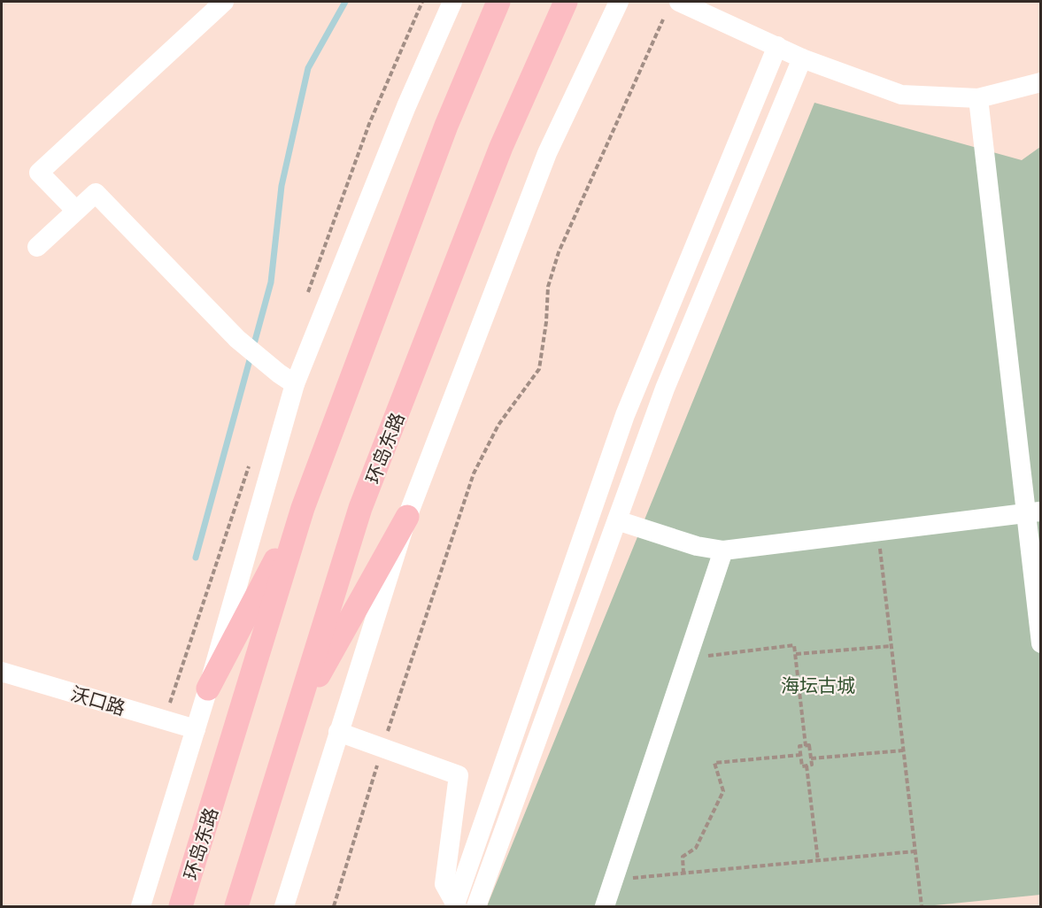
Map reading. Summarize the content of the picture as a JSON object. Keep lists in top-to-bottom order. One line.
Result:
{"streets":{"main road":["环岛东路"],"street":["沃口路"]},"parks":["海坛古城"]}
